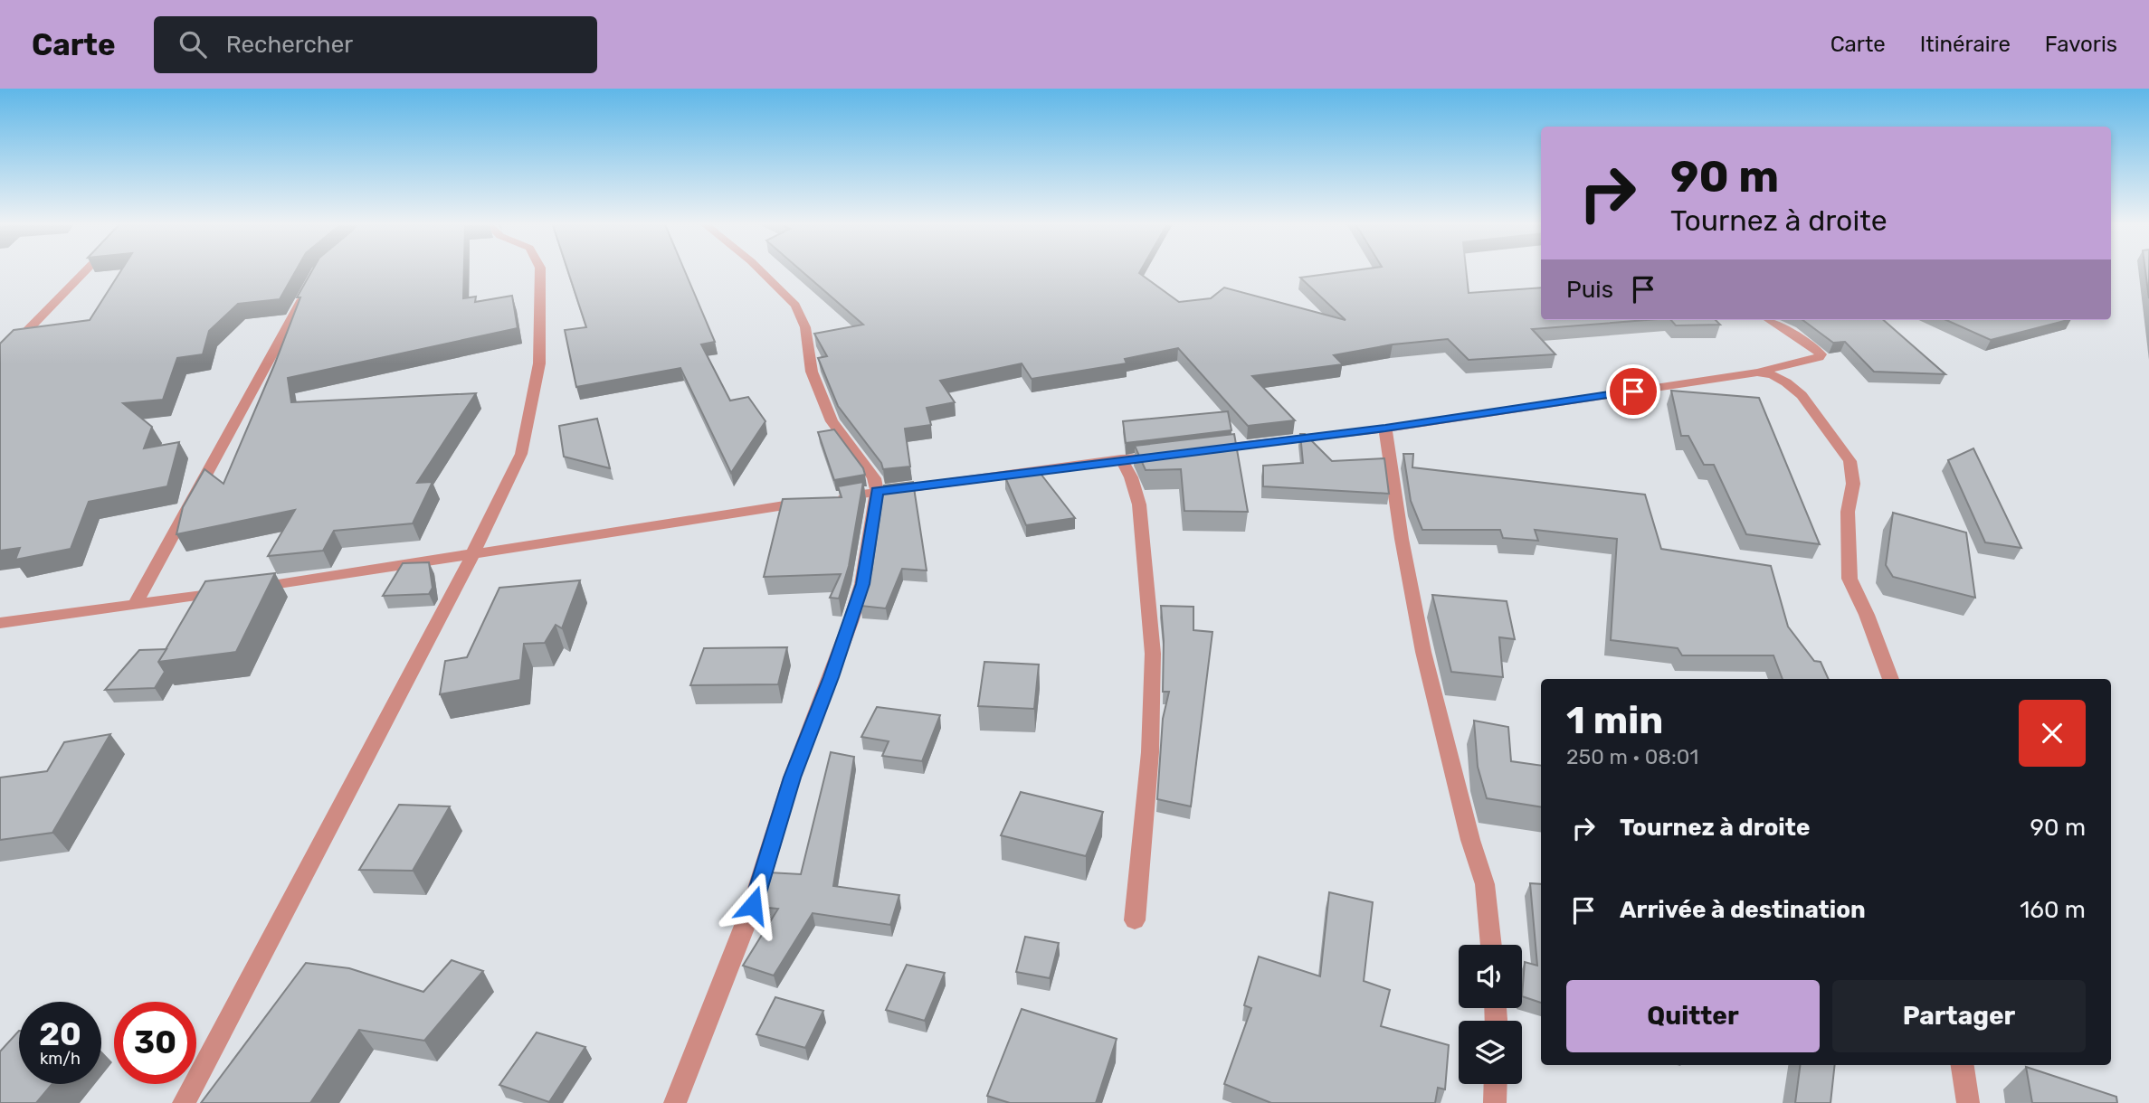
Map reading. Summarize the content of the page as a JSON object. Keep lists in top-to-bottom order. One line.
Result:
{"page":{"header":"Carte","search":"Rechercher","nav":["Carte","Itinéraire","Favoris"],"turn":["90 m","Tournez à droite"],"then":"Puis","heading":["1 min","250 m · 08:01"],"list":[{"name":"Tournez à droite","value":"90 m"},{"name":"Arrivée à destination","value":"160 m"}],"buttons":["Quitter","Partager"],"speed":"20 km/h","limit":"30"}}
